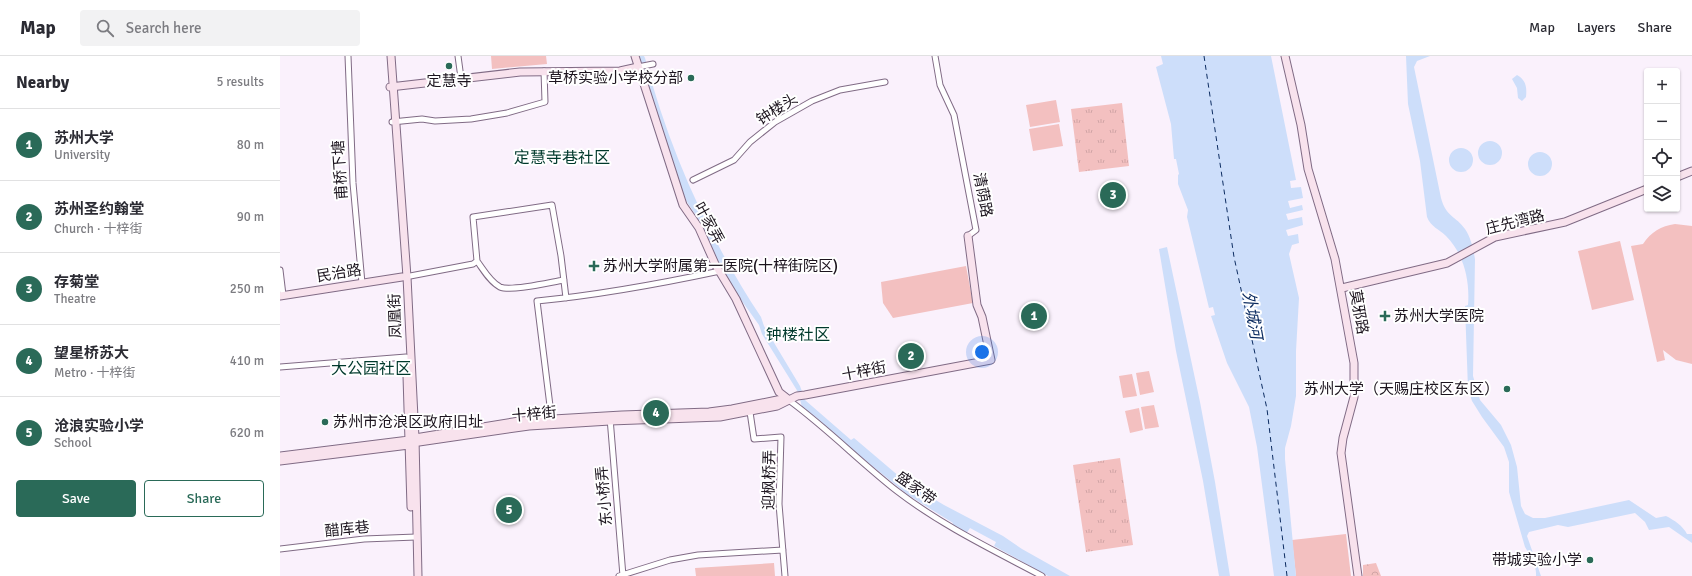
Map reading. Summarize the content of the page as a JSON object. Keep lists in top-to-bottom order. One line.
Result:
{"streets":{"street":["钟楼头","甫桥下塘","清荫路","庄先湾路","叶家弄","民治路","莫邪路","凤凰街","十梓街","迎枫桥弄","盛家带","东小桥弄","醋库巷"]},"crossings":[["甫桥下塘","民治路"],["清荫路","十梓街"],["庄先湾路","莫邪路"],["叶家弄","十梓街"],["叶家弄","盛家带"],["民治路","凤凰街"],["凤凰街","十梓街"],["凤凰街","醋库巷"],["十梓街","迎枫桥弄"],["十梓街","盛家带"],["十梓街","东小桥弄"]],"districts":["定慧寺巷社区","钟楼社区","大公园社区"],"water":["外城河"],"places":{"other":["定慧寺","草桥实验小学校分部","苏州大学（天赐庄校区东区）","苏州市沧浪区政府旧址","带城实验小学"],"health":["苏州大学附属第一医院(十梓街院区)","苏州大学医院"]},"page":{"header":"Map","search":"Search here","nav":["Map","Layers","Share"],"heading":["Nearby","5 results"],"map_buttons":["+","−"],"list":[{"mark":"1","name":"苏州大学","note":"University","value":"80 m"},{"mark":"2","name":"苏州圣约翰堂","note":"Church · 十梓街","value":"90 m"},{"mark":"3","name":"存菊堂","note":"Theatre","value":"250 m"},{"mark":"4","name":"望星桥苏大","note":"Metro · 十梓街","value":"410 m"},{"mark":"5","name":"沧浪实验小学","note":"School","value":"620 m"}],"pins":["3","1","2","4","5"],"buttons":["Save","Share"]}}
